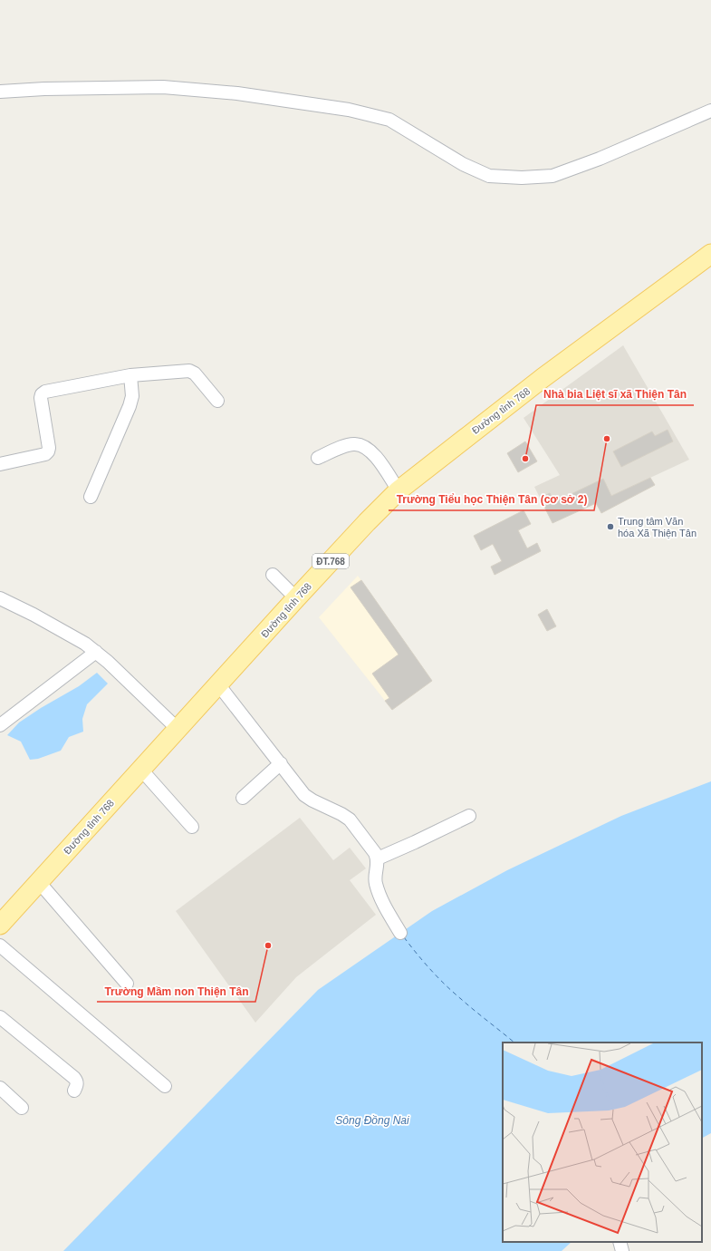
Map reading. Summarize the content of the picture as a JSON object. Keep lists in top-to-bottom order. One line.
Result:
{"streets":{"main road":["Đường tỉnh 768","ĐT.768"]},"water":["Sông Đồng Nai"],"places":["Trường Tiểu học Thiện Tân (cơ sở 2)","Nhà bia Liệt sĩ xã Thiện Tân","Trung tâm Văn hóa Xã Thiện Tân","Trường Mầm non Thiện Tân"]}
